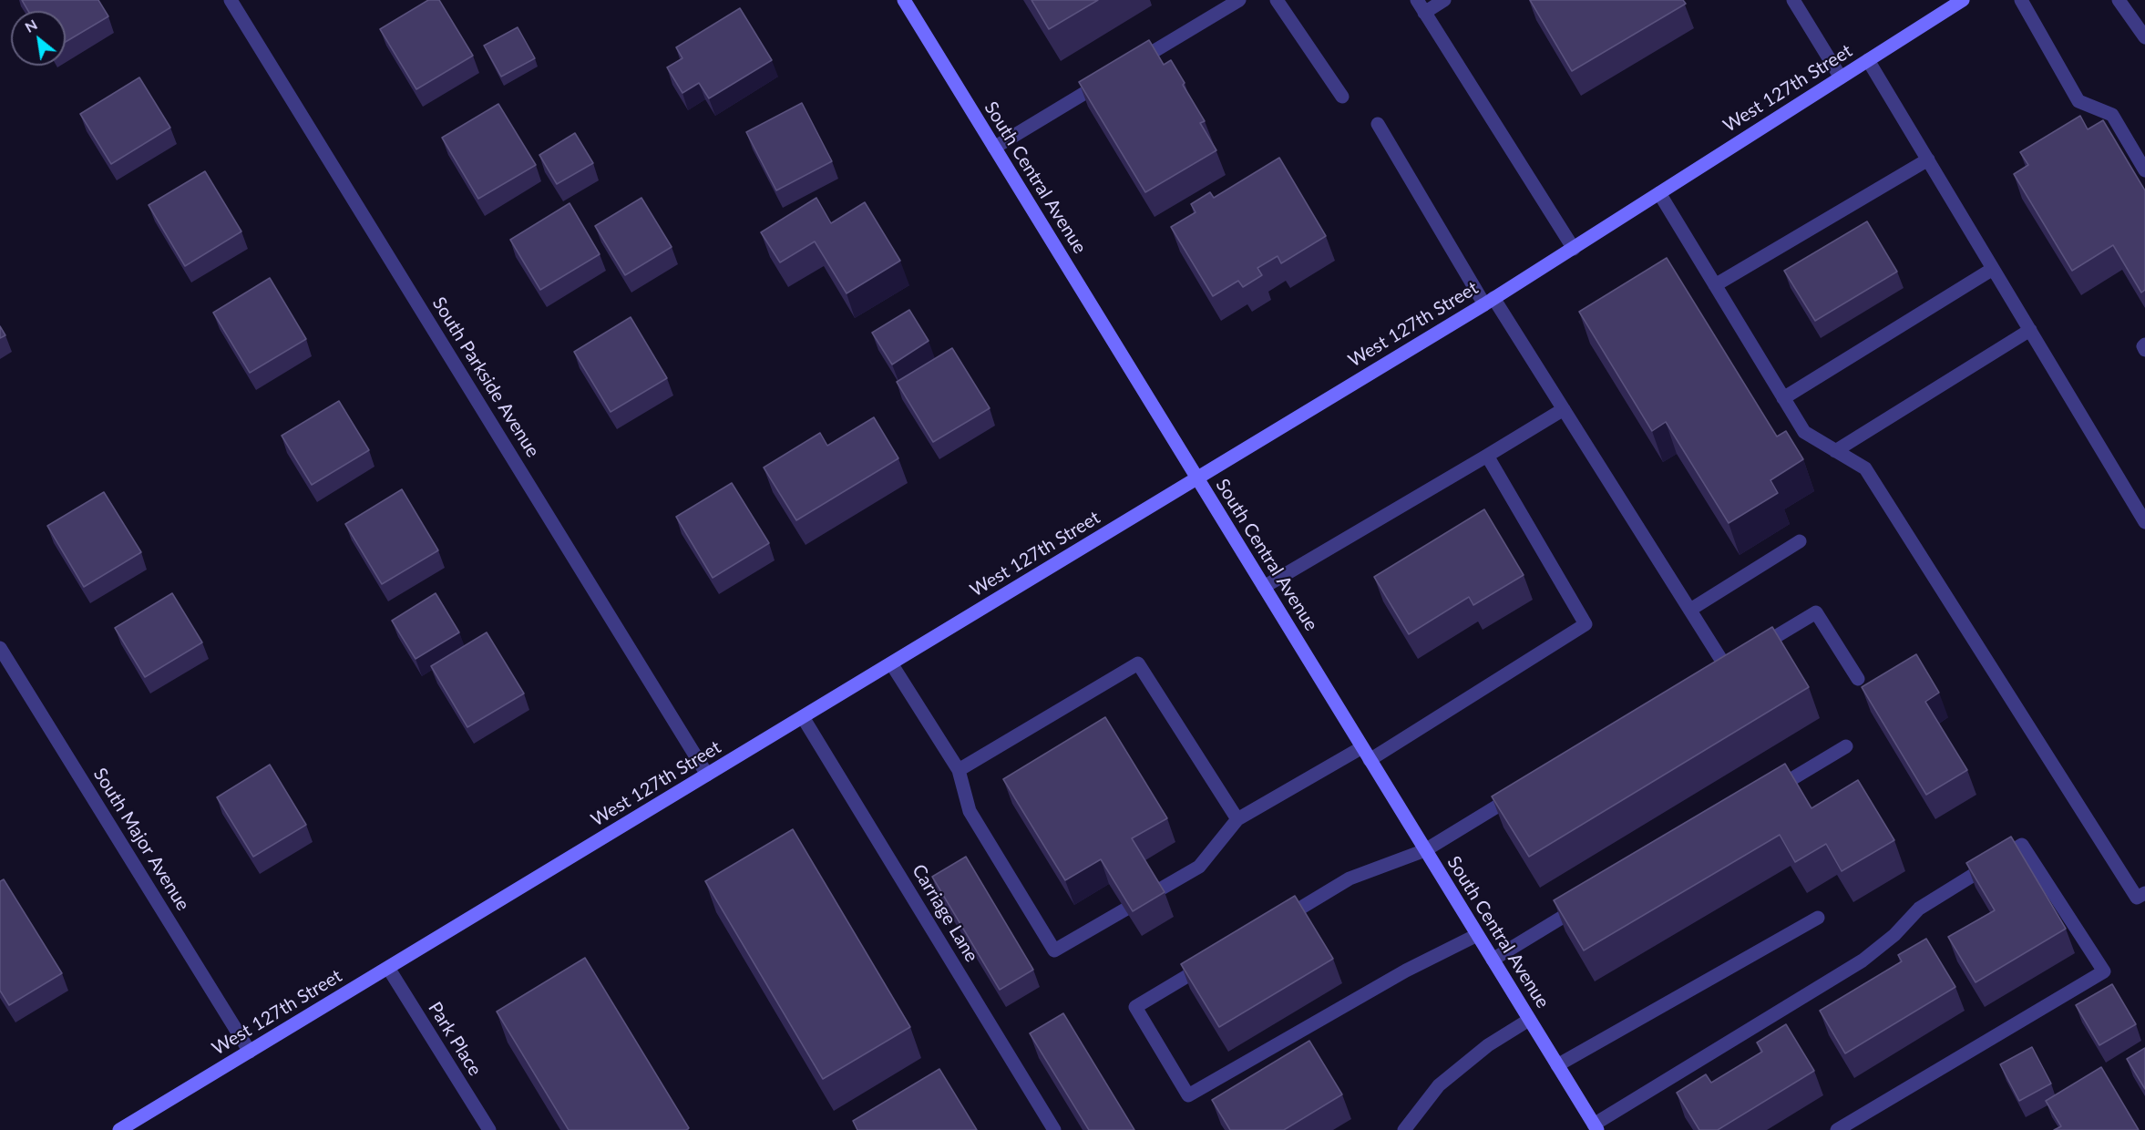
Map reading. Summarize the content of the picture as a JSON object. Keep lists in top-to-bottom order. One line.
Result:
{"streets":{"main road":["West 127th Street","South Central Avenue"],"street":["South Parkside Avenue","South Major Avenue","Carriage Lane","Park Place"]},"crossings":[["West 127th Street","South Central Avenue"],["West 127th Street","South Parkside Avenue"],["West 127th Street","South Major Avenue"],["West 127th Street","Carriage Lane"],["West 127th Street","Park Place"]],"north":"top left"}
